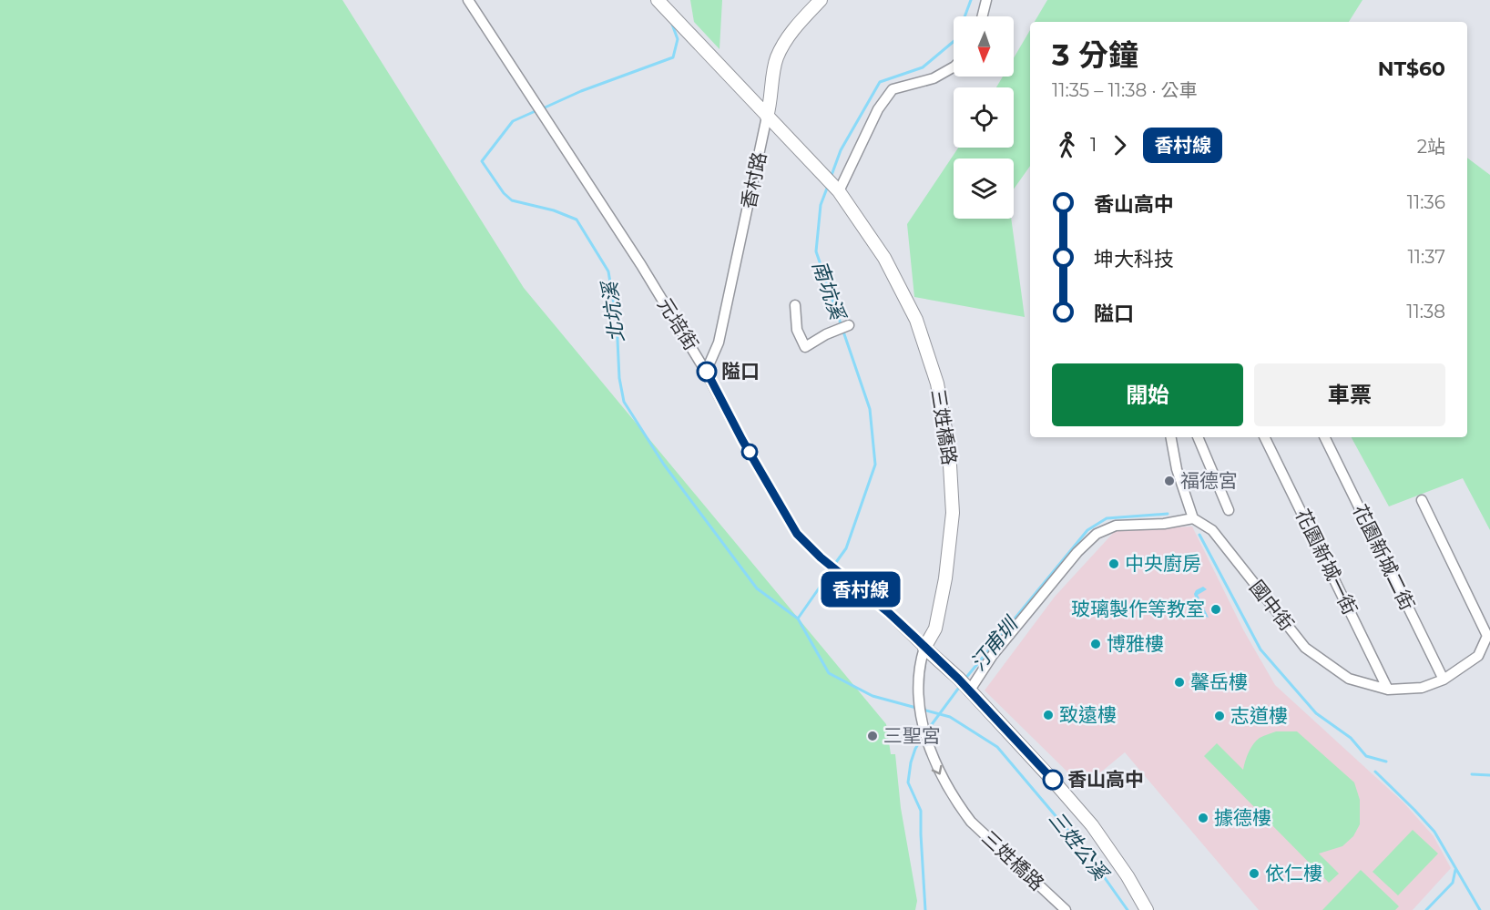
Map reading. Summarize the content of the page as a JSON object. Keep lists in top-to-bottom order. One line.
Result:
{"streets":{"street":["香村路","元培街","三姓橋路","花園新城二街","花園新城一街","國中街"]},"crossings":[["香村路","元培街"],["香村路","三姓橋路"],["元培街","三姓橋路"],["花園新城二街","國中街"],["花園新城一街","國中街"]],"water":["南坑溪","北坑溪","汀甫圳","三姓公溪"],"places":["隘口","福德宮","中央廚房","玻璃製作等教室","博雅樓","馨岳樓","致遠樓","志道樓","三聖宮","香山高中","據德樓","依仁樓"],"lines":["bus line 香村線"],"north":"bottom","page":{"on_map":"香村線","heading":["3 分鐘","11:35 – 11:38 · 公車","NT$60"],"legs":["1","香村線","2站"],"list":[{"name":"香山高中","value":"11:36"},{"name":"坤大科技","value":"11:37"},{"name":"隘口","value":"11:38"}],"buttons":["開始","車票"]}}
